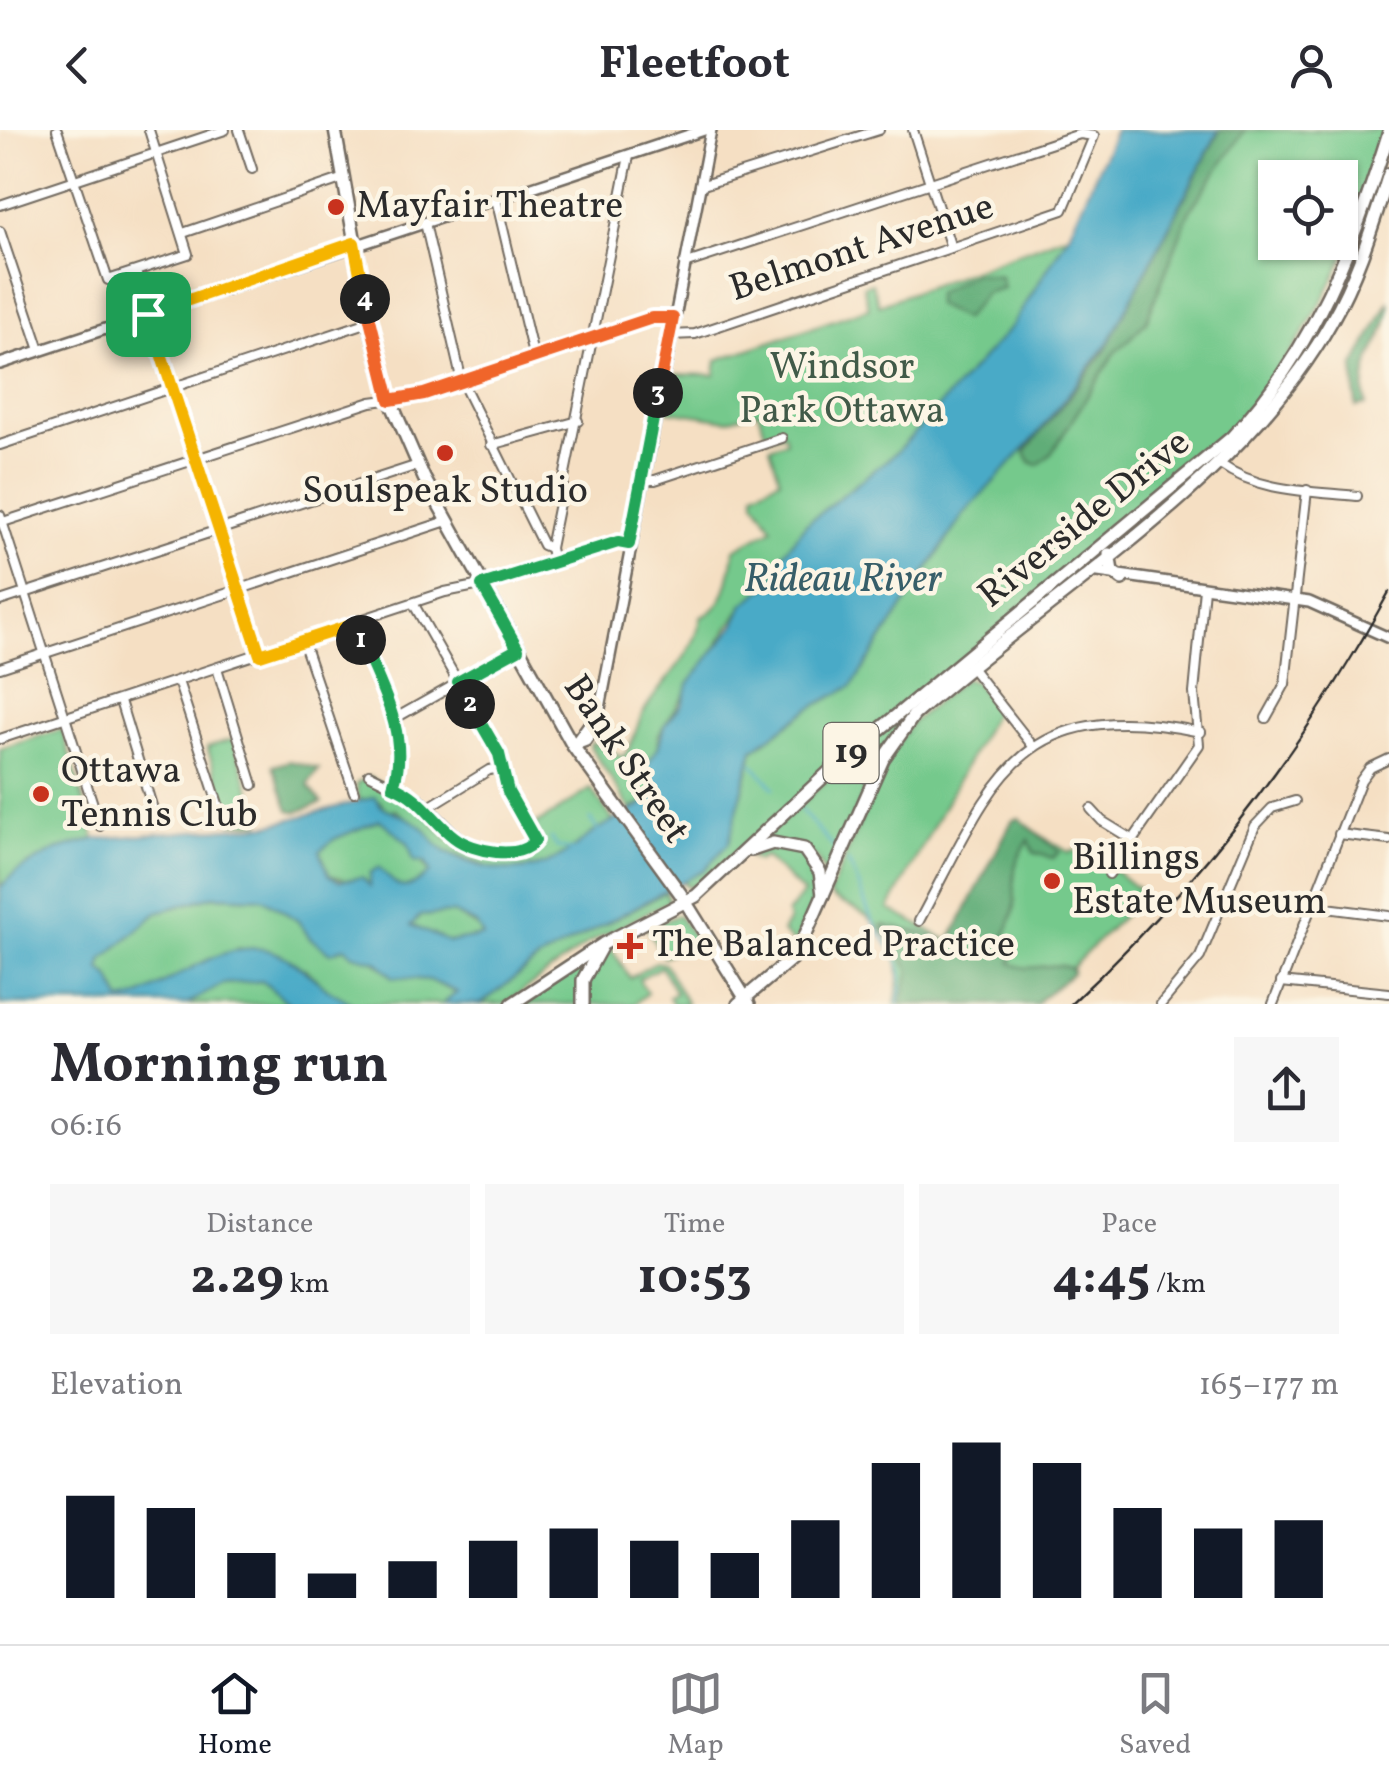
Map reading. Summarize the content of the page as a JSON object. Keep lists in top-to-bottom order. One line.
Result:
{"streets":{"main road":["Riverside Drive","19","Bank Street"],"street":["Belmont Avenue"]},"crossings":[["Riverside Drive","Bank Street"]],"water":["Rideau River"],"parks":["Windsor Park Ottawa"],"places":{"other":["Mayfair Theatre","Soulspeak Studio","Ottawa Tennis Club","Billings Estate Museum"],"health":["The Balanced Practice"]},"page":{"header":"Fleetfoot","pins":["4","3","1","2"],"heading":["Morning run","06:16"],"stats":[["Distance","2.29 km"],["Time","10:53"],["Pace","4:45 /km"]],"chart":["Elevation","165–177 m"],"tabs":["Home","Map","Saved"]}}
